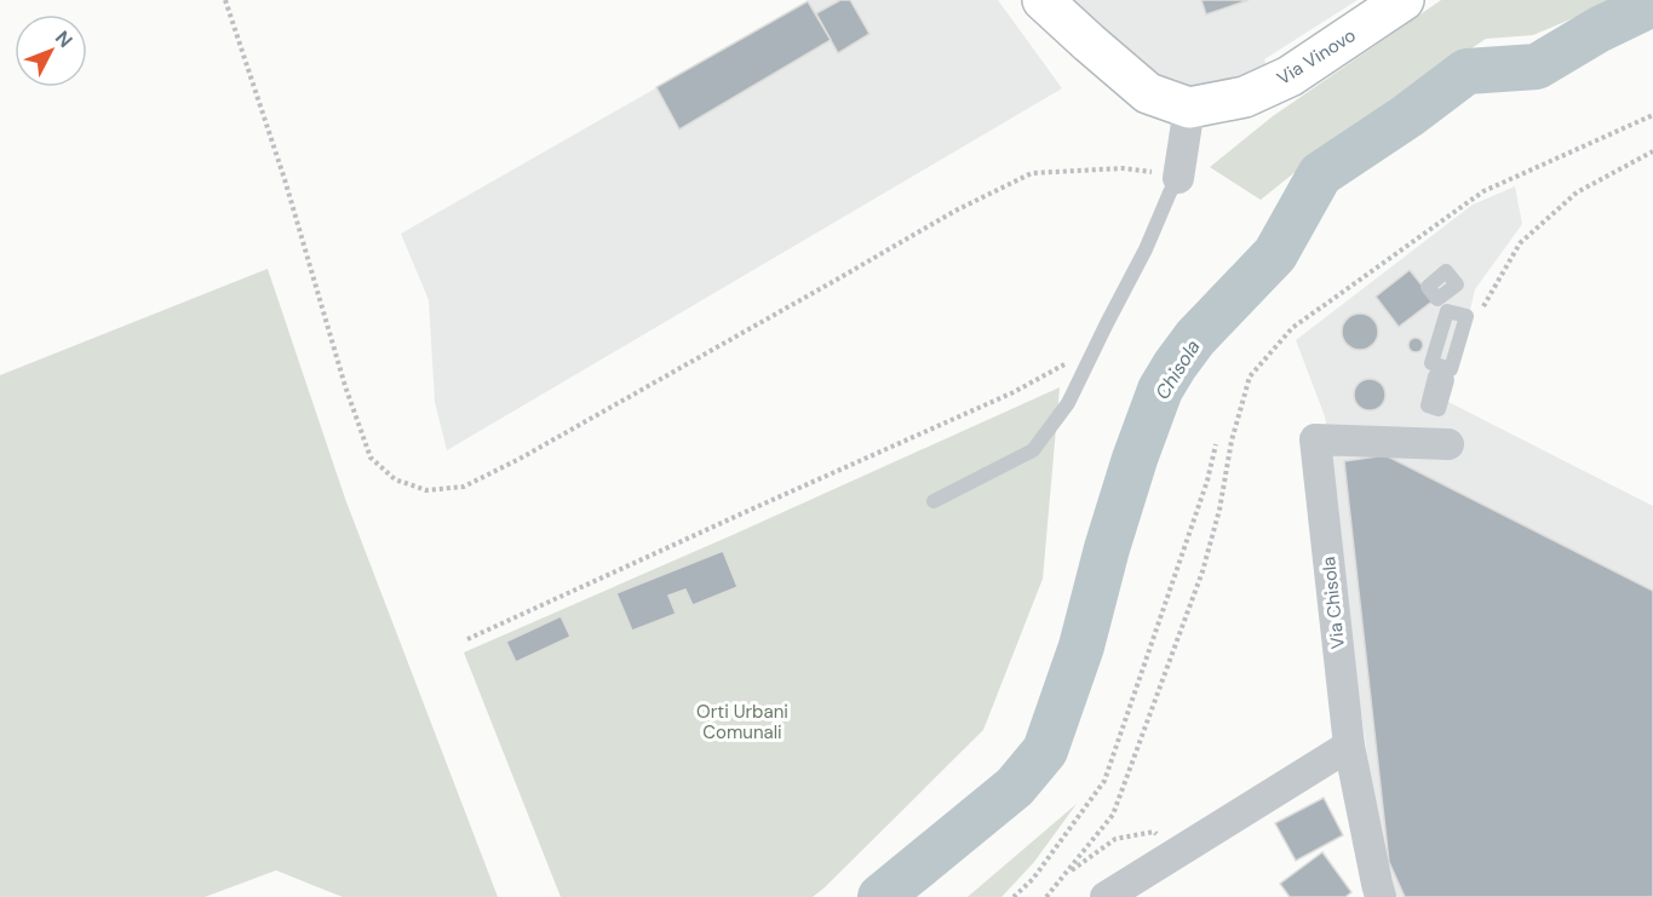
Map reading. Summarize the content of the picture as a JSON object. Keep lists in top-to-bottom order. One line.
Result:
{"streets":{"street":["Via Vinovo","Via Chisola"]},"water":["Chisola"],"parks":["Orti Urbani Comunali"],"north":"top right"}
